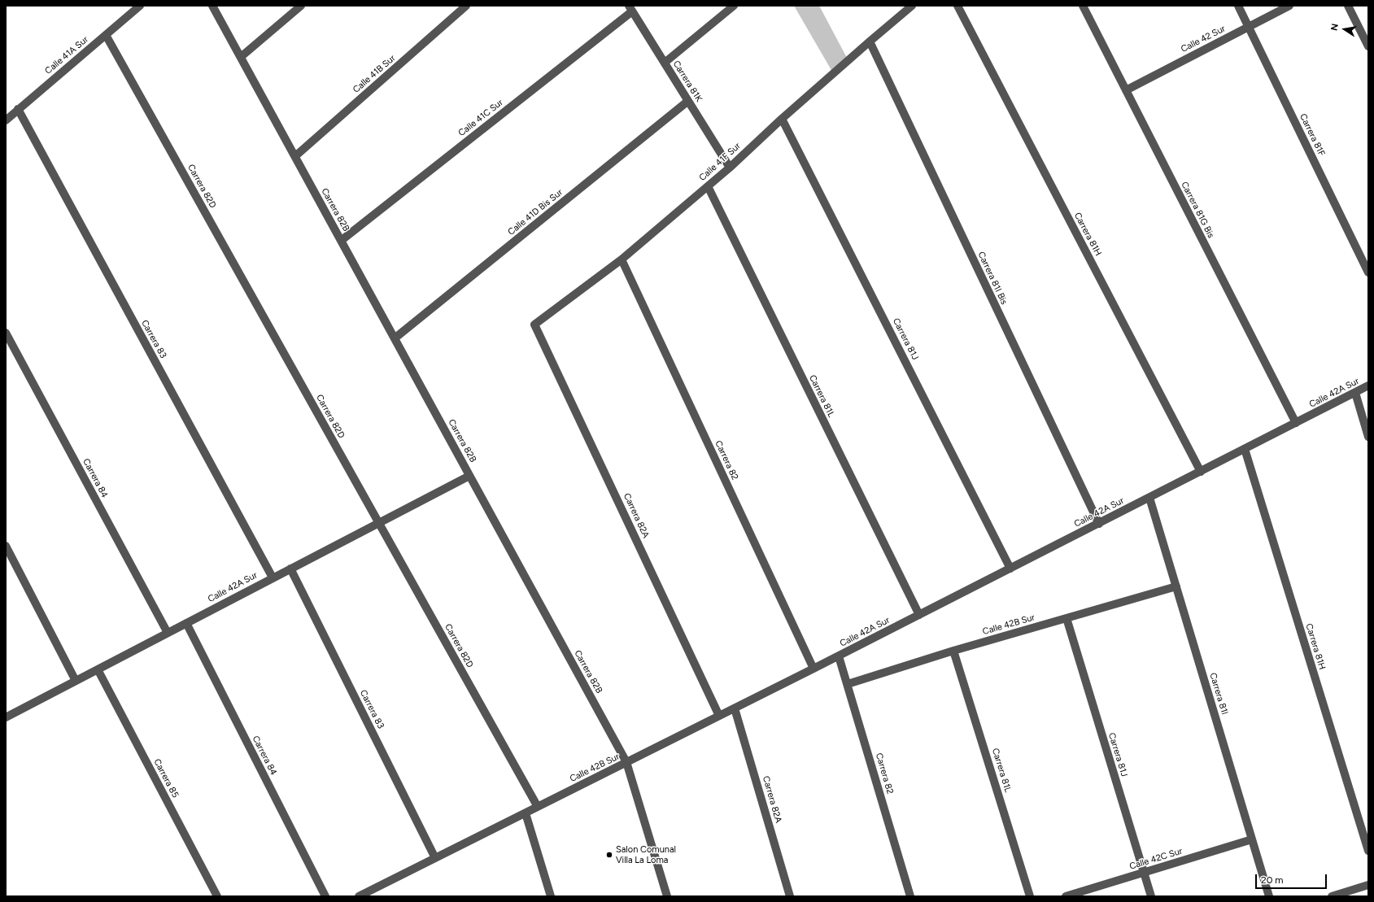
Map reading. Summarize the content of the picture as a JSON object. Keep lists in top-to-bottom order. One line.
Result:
{"streets":{"street":["Calle 42 Sur","Calle 41A Sur","Calle 41B Sur","Carrera 81K","Calle 41C Sur","Carrera 81F","Calle 41F Sur","Carrera 82D","Carrera 82B","Carrera 81G Bis","Calle 41D Bis Sur","Carrera 81H","Carrera 81I Bis","Carrera 83","Carrera 81J","Calle 42A Sur","Carrera 81L","Carrera 82","Carrera 84","Carrera 82A","Calle 42B Sur","Carrera 81I","Carrera 85","Calle 42C Sur"]},"crossings":[["Calle 42 Sur","Carrera 81F"],["Calle 42 Sur","Carrera 81G Bis"],["Calle 41A Sur","Carrera 82D"],["Calle 41A Sur","Carrera 83"],["Calle 41B Sur","Carrera 82B"],["Carrera 81K","Calle 41C Sur"],["Carrera 81K","Calle 41F Sur"],["Carrera 81K","Calle 41D Bis Sur"],["Calle 41C Sur","Carrera 82B"],["Calle 41F Sur","Carrera 81I Bis"],["Calle 41F Sur","Carrera 81J"],["Calle 41F Sur","Carrera 81L"],["Calle 41F Sur","Carrera 82"],["Calle 41F Sur","Carrera 82A"],["Carrera 82D","Calle 42A Sur"],["Carrera 82D","Calle 42B Sur"],["Carrera 82B","Calle 41D Bis Sur"],["Carrera 82B","Calle 42A Sur"],["Carrera 82B","Calle 42B Sur"],["Carrera 81G Bis","Calle 42A Sur"],["Carrera 81H","Calle 42A Sur"],["Carrera 81I Bis","Calle 42A Sur"],["Carrera 83","Calle 42A Sur"],["Carrera 83","Calle 42B Sur"],["Carrera 81J","Calle 42A Sur"],["Carrera 81J","Calle 42B Sur"],["Carrera 81J","Calle 42C Sur"],["Calle 42A Sur","Carrera 81L"],["Calle 42A Sur","Carrera 82"],["Calle 42A Sur","Carrera 84"],["Calle 42A Sur","Calle 42B Sur"],["Calle 42A Sur","Carrera 81I"],["Calle 42A Sur","Carrera 85"],["Carrera 81L","Calle 42B Sur"],["Carrera 82","Calle 42B Sur"],["Carrera 82A","Calle 42B Sur"],["Calle 42B Sur","Carrera 81I"],["Carrera 81I","Calle 42C Sur"]],"places":["Salon Comunal Villa La Loma"],"scale_bar":"20 m","north":"left"}
